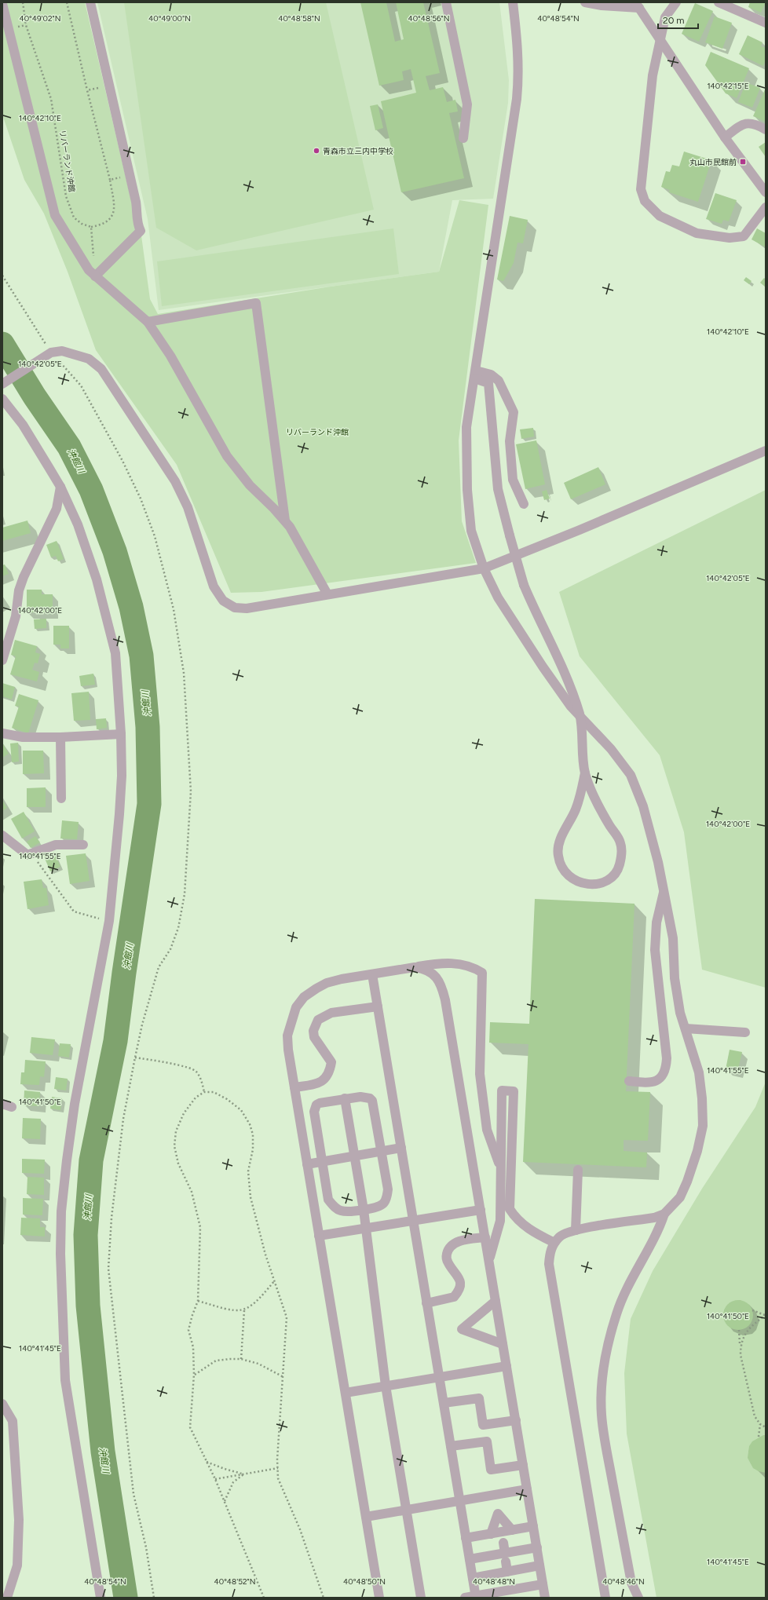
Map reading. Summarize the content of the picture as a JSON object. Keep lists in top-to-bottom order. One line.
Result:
{"streets":{"path":["リバーランド沖館"]},"water":["沖館川"],"parks":["リバーランド沖館"],"places":{"other":["青森市立三内中学校"],"transit":["丸山市民館前"]},"scale_bar":"20 m","coordinates":["40°49'02\"N","40°49'00\"N","40°48'58\"N","40°48'56\"N","40°48'54\"N","140°42'15\"E","140°42'10\"E","140°42'05\"E","140°42'00\"E","140°41'55\"E","140°41'50\"E","140°41'45\"E","40°48'52\"N","40°48'50\"N","40°48'48\"N","40°48'46\"N"]}
